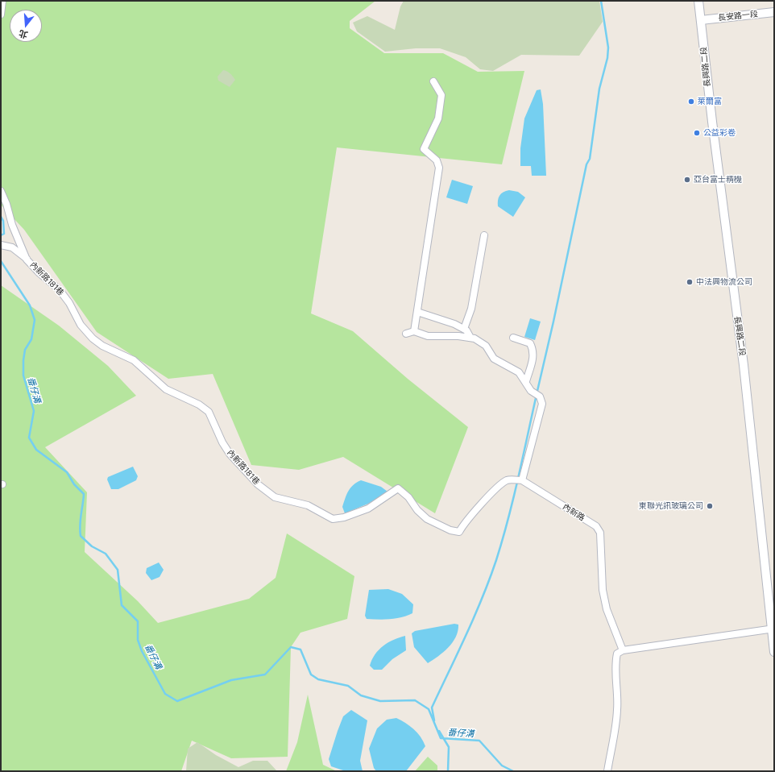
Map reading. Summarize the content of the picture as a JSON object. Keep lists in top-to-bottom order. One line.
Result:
{"streets":{"street":["長安路一段","長興路二段","內新路181巷","內新路"]},"crossings":[["長安路一段","長興路二段"],["內新路181巷","內新路"]],"water":["番仔溝"],"places":["萊爾富","公益彩卷","亞台富士精機","中法興物流公司","東聯光訊玻璃公司"],"north":"bottom"}
